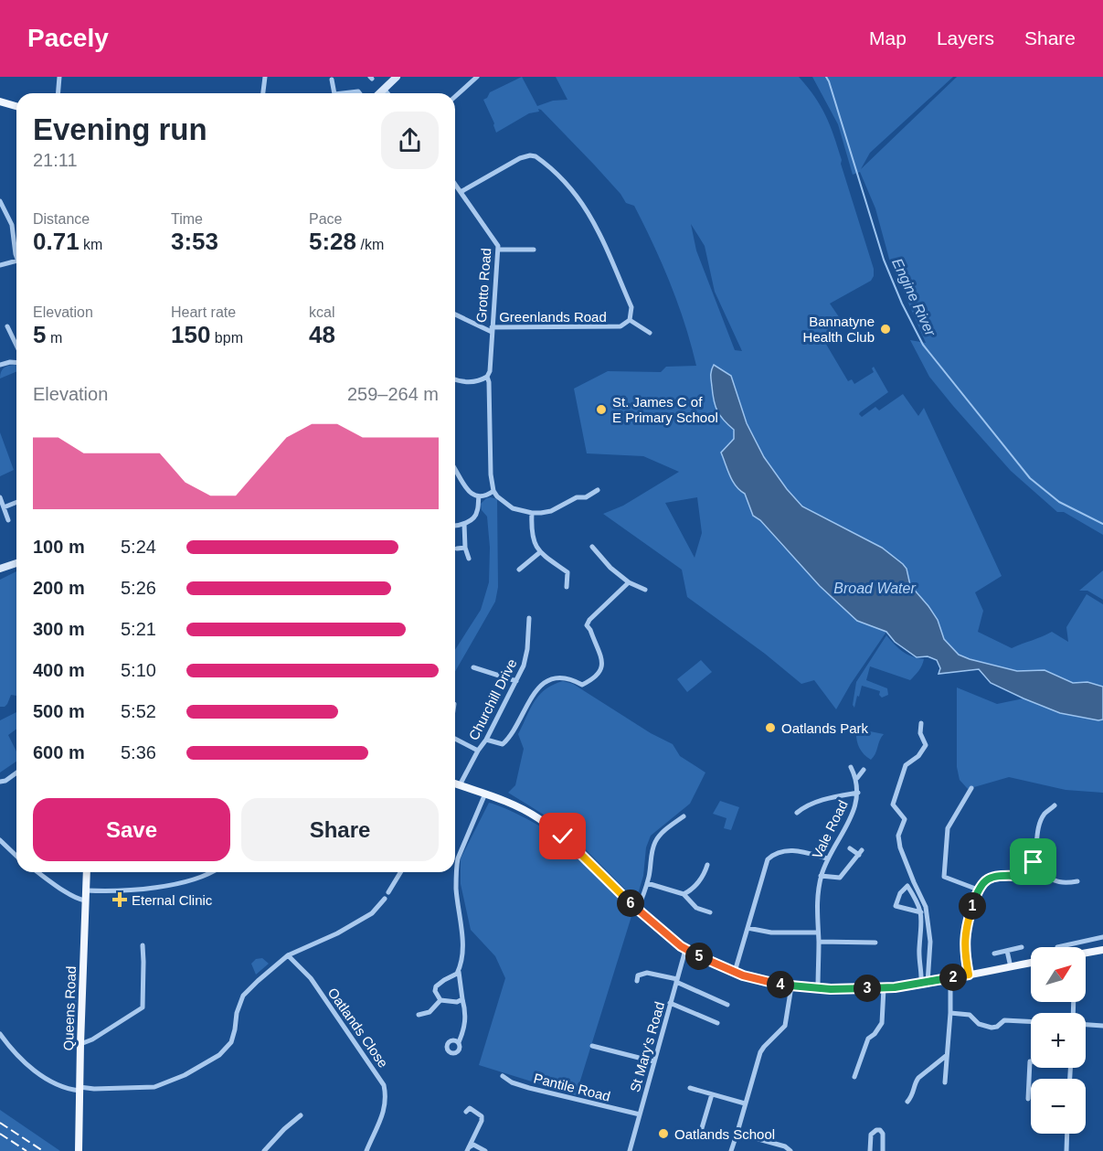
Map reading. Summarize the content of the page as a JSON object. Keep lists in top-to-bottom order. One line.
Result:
{"streets":{"main road":["Queens Road"],"street":["Grotto Road","Greenlands Road","Churchill Drive","Vale Road","Oatlands Close","St Mary's Road","Pantile Road"]},"crossings":[["Grotto Road","Greenlands Road"],["St Mary's Road","Pantile Road"]],"water":["Engine River","Broad Water"],"places":{"other":["Bannatyne Health Club","St. James C of E Primary School","Oatlands Park","Oatlands School"],"health":["Eternal Clinic"]},"north":"top right","page":{"header":"Pacely","nav":["Map","Layers","Share"],"heading":["Evening run","21:11"],"stats":[["Distance","0.71 km"],["Time","3:53"],["Pace","5:28 /km"],["Elevation","5 m"],["Heart rate","150 bpm"],["kcal","48"]],"chart":["Elevation","259–264 m"],"list":[{"name":"100 m","note":"5:24"},{"name":"200 m","note":"5:26"},{"name":"300 m","note":"5:21"},{"name":"400 m","note":"5:10"},{"name":"500 m","note":"5:52"},{"name":"600 m","note":"5:36"}],"buttons":["Save","Share"],"pins":["6","1","5","2","4","3"],"map_buttons":["+","−"]}}
